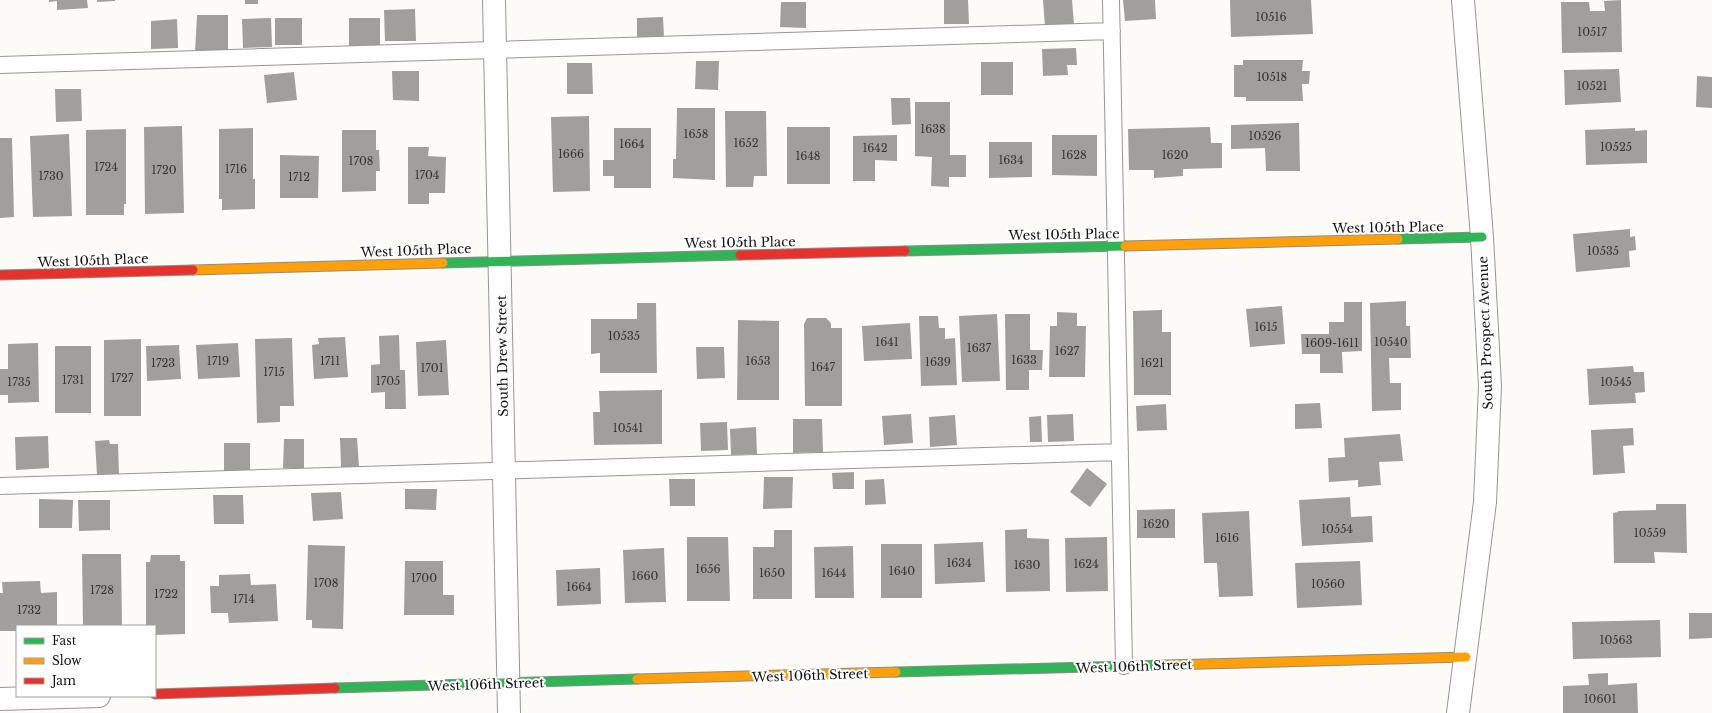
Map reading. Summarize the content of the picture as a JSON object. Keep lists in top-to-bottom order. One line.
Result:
{"streets":{"street":["West 105th Place","South Prospect Avenue","South Drew Street","West 106th Street"]},"crossings":[["West 105th Place","South Prospect Avenue"],["West 105th Place","South Drew Street"],["South Prospect Avenue","West 106th Street"],["South Drew Street","West 106th Street"]],"house_numbers":["10516","10517","10518","10521","1638","1658","10526","1652","1664","10525","1642","1666","1628","1620","1648","1634","1708","1724","1716","1720","1704","1730","1712","10535","1615","10535","1641","10540","1609-1611","1637","1627","1633","1719","1711","1653","1639","1723","1621","1647","1701","1715","1727","1731","1705","1735","10545","10541","1620","10554","10559","1616","1634","1624","1630","1656","1640","1650","1644","1660","1700","1708","10560","1664","1728","1722","1714","1732","10563","10601"],"legend":["Fast","Slow","Jam"]}
